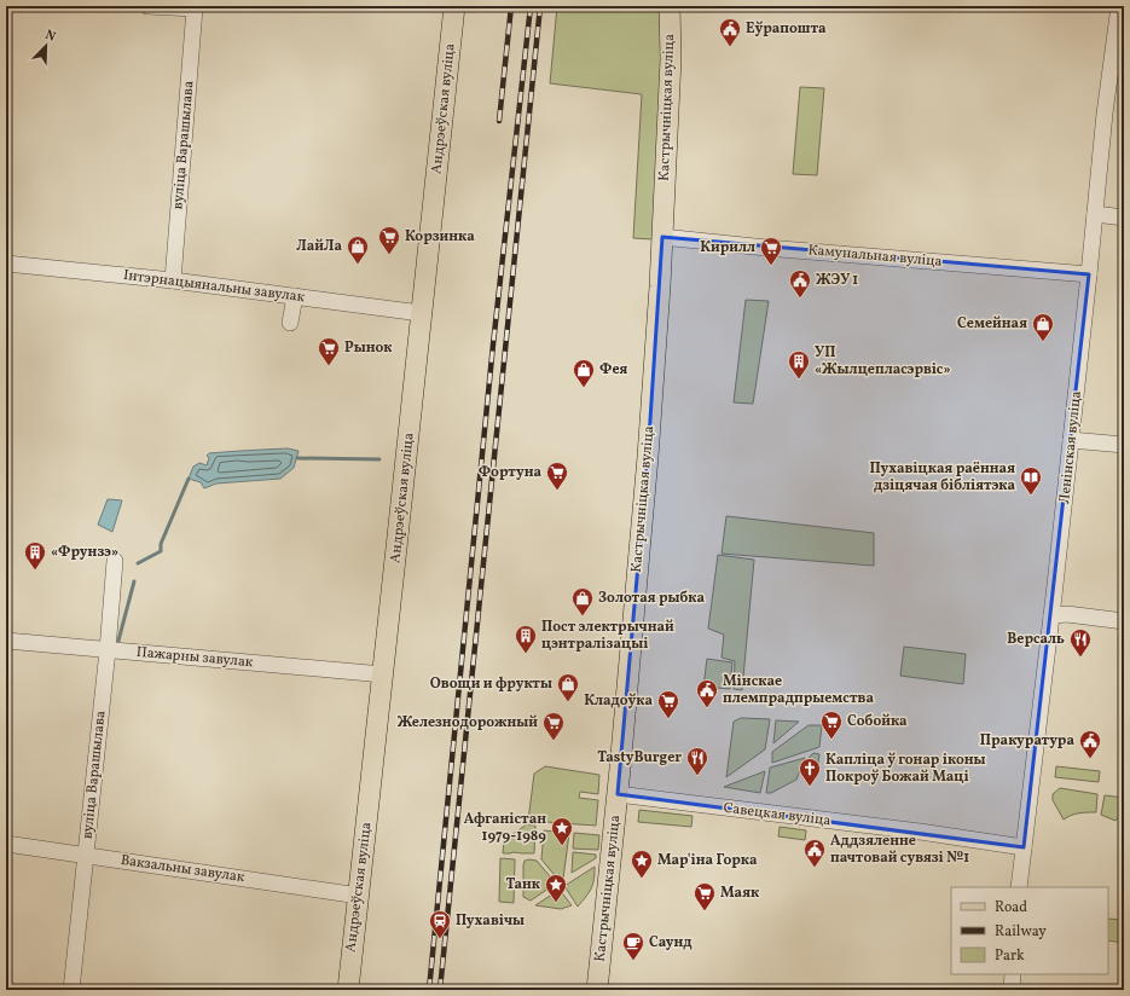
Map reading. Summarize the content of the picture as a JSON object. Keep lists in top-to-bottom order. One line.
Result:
{"streets":{"main road":["Кастрычніцкая вуліца","Андрэеўская вуліца"],"street":["вуліца Варашылава","Камунальная вуліца","Інтэрнацыянальны завулак","Ленінская вуліца","Пажарны завулак","Савецкая вуліца","Вакзальны завулак"]},"crossings":[["Кастрычніцкая вуліца","Камунальная вуліца"],["Кастрычніцкая вуліца","Савецкая вуліца"],["Андрэеўская вуліца","Інтэрнацыянальны завулак"],["Андрэеўская вуліца","Пажарны завулак"],["Андрэеўская вуліца","Вакзальны завулак"],["вуліца Варашылава","Інтэрнацыянальны завулак"],["вуліца Варашылава","Пажарны завулак"],["вуліца Варашылава","Вакзальны завулак"],["Камунальная вуліца","Ленінская вуліца"],["Ленінская вуліца","Савецкая вуліца"]],"places":{"public building":["Еўрапошта","ЖЭУ 1","Мінскае племпрадпрыемства","Пракуратура","Аддзяленне пачтовай сувязі №1"],"supermarket":["Корзинка","Кирилл","Рынок","Фортуна","Кладоўка","Собойка","Железнодорожный","Маяк"],"shop":["ЛайЛа","Семейная","Фея","Золотая рыбка","Овощи и фрукты"],"building":["УП «Жылцепласэрвіс»","«Фрунзэ»","Пост электрычнай цэнтралізацыі"],"library":["Пухавіцкая раённая дзіцячая бібліятэка"],"restaurant":["Версаль","TastyBurger"],"church":["Капліца ў гонар іконы Покроў Божай Маці"],"place":["Афганістан 1979-1989","Мар'іна Горка","Танк"],"station":["Пухавічы"],"cafe":["Саунд"]},"legend":["Road","Railway","Park"],"north":"top right"}
